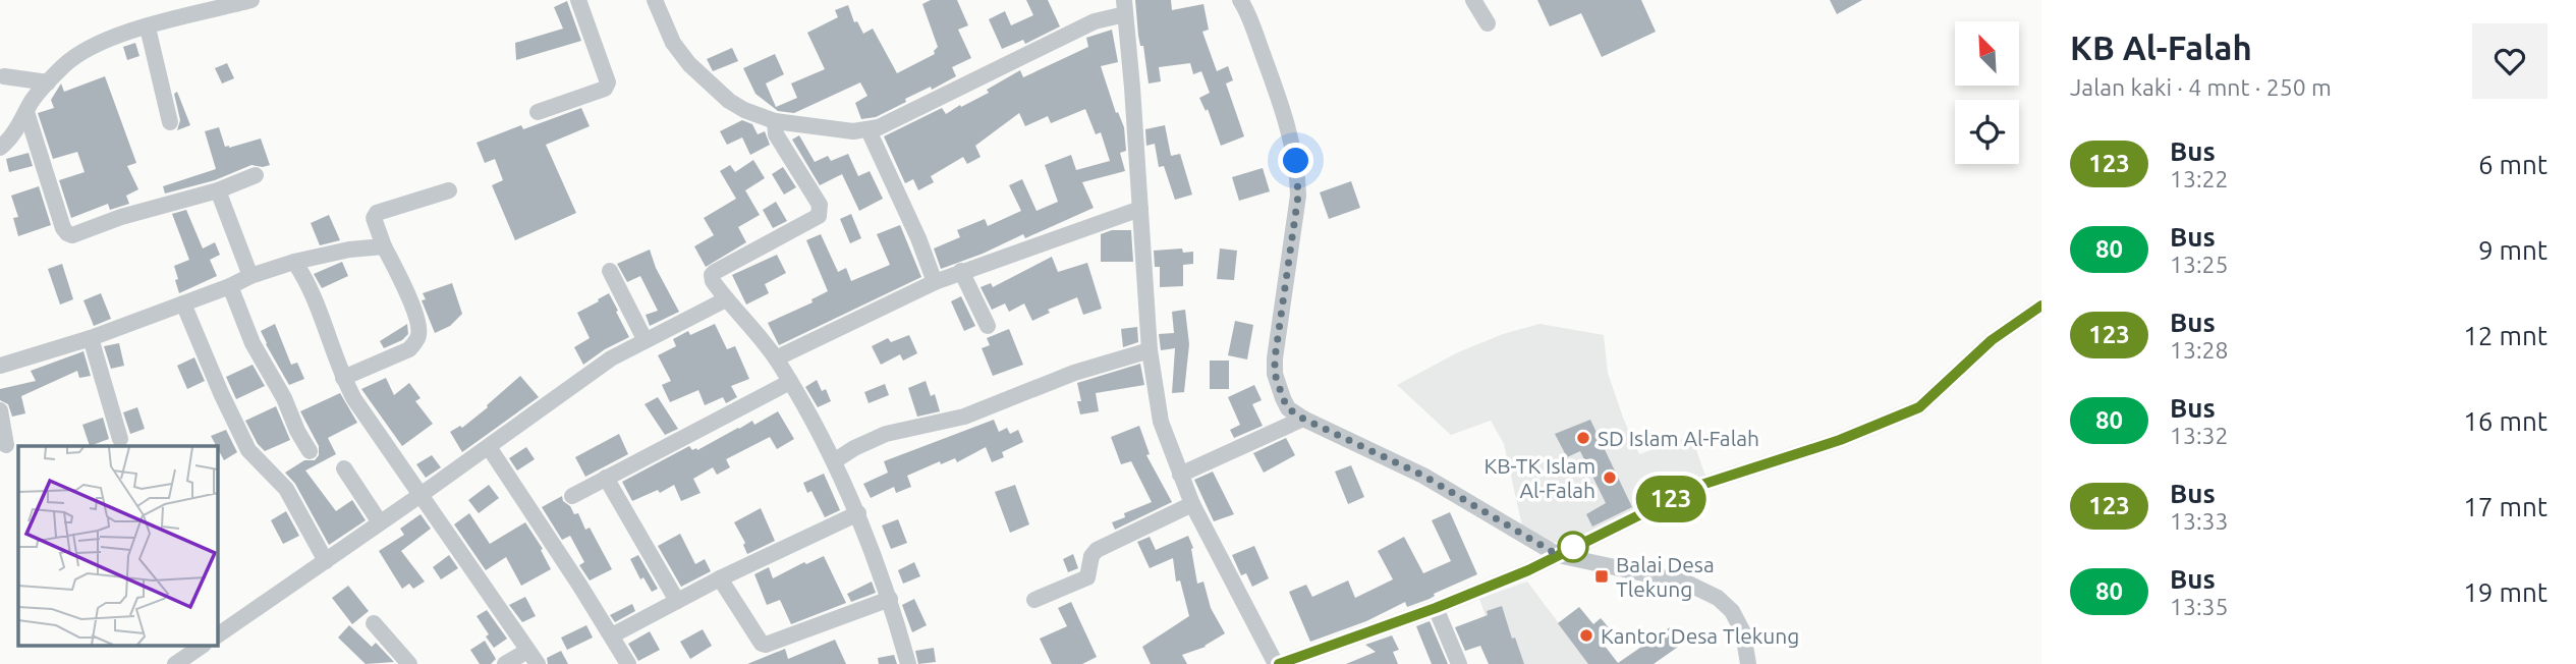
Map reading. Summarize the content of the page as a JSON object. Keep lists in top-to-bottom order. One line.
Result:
{"places":{"other":["SD Islam Al-Falah","KB-TK Islam Al-Falah","Kantor Desa Tlekung"],"transit":["Balai Desa Tlekung"]},"lines":["bus line 123"],"north":"top left","page":{"on_map":"123","heading":["KB Al-Falah","Jalan kaki · 4 mnt · 250 m"],"list":[{"mark":"123","name":"Bus","note":"13:22","value":"6 mnt"},{"mark":"80","name":"Bus","note":"13:25","value":"9 mnt"},{"mark":"123","name":"Bus","note":"13:28","value":"12 mnt"},{"mark":"80","name":"Bus","note":"13:32","value":"16 mnt"},{"mark":"123","name":"Bus","note":"13:33","value":"17 mnt"},{"mark":"80","name":"Bus","note":"13:35","value":"19 mnt"}]}}
